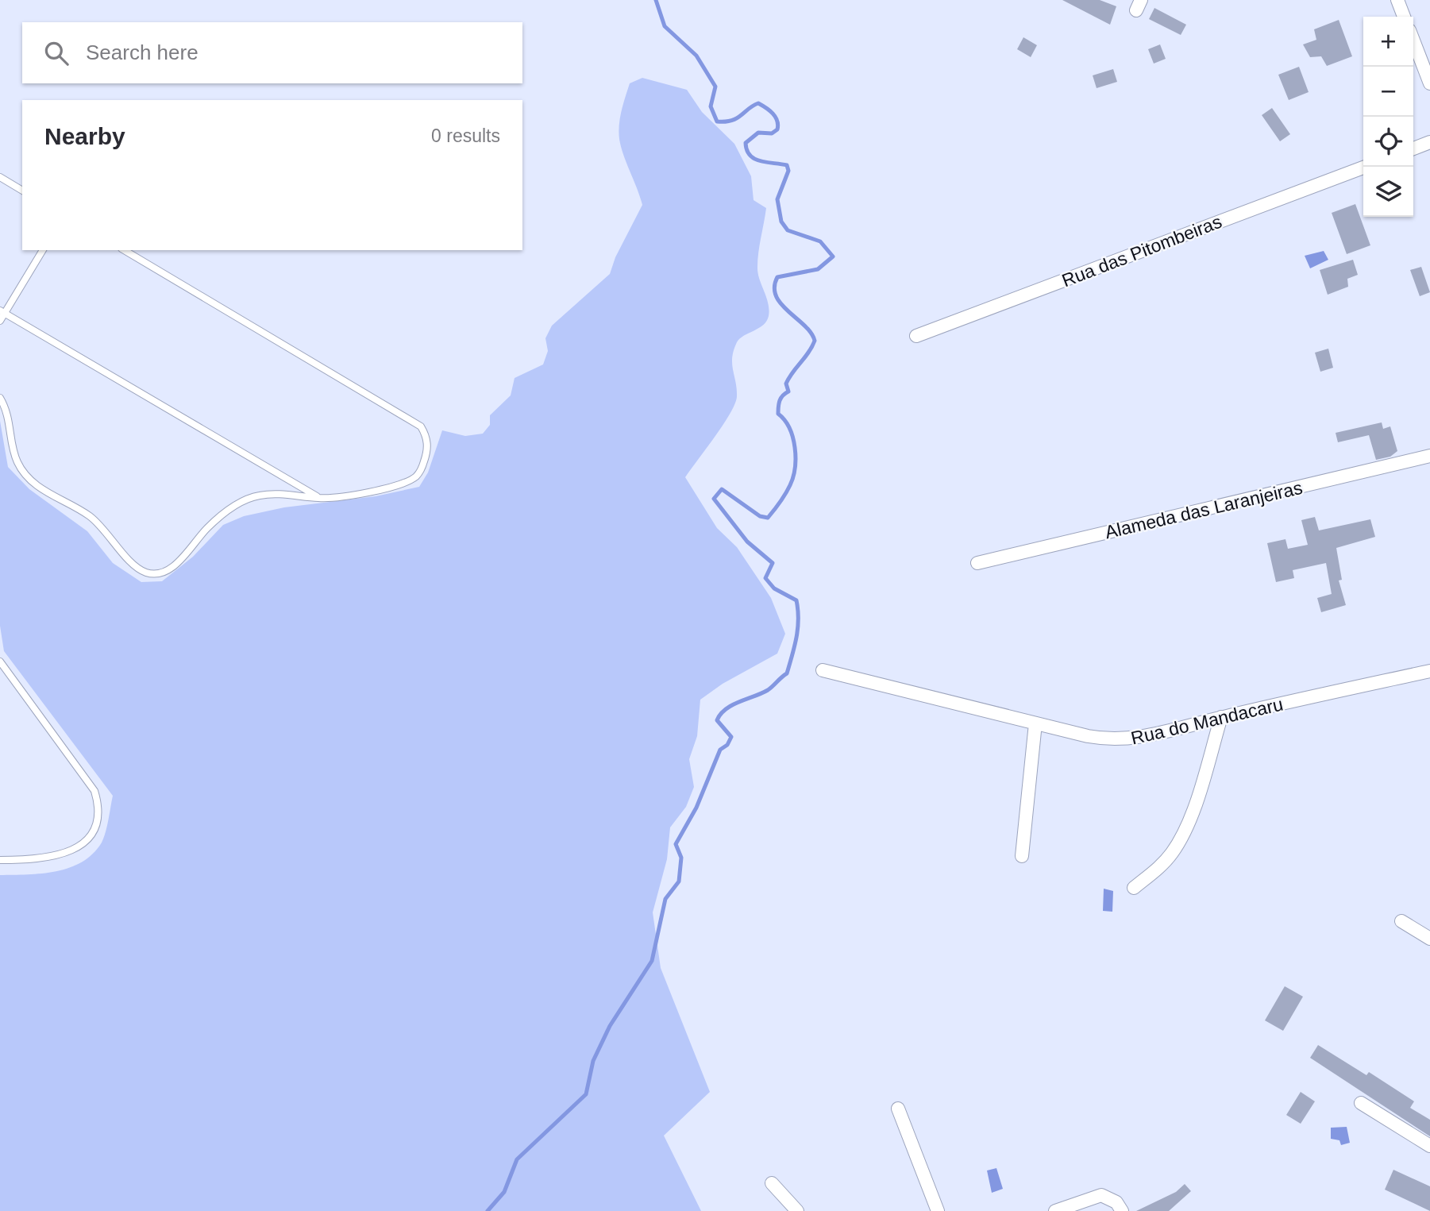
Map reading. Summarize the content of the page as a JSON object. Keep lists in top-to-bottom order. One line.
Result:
{"streets":{"street":["Rua das Pitombeiras","Alameda das Laranjeiras","Rua do Mandacaru"]},"page":{"map_buttons":["+","−"],"search":"Search here","heading":["Nearby","0 results"]}}
